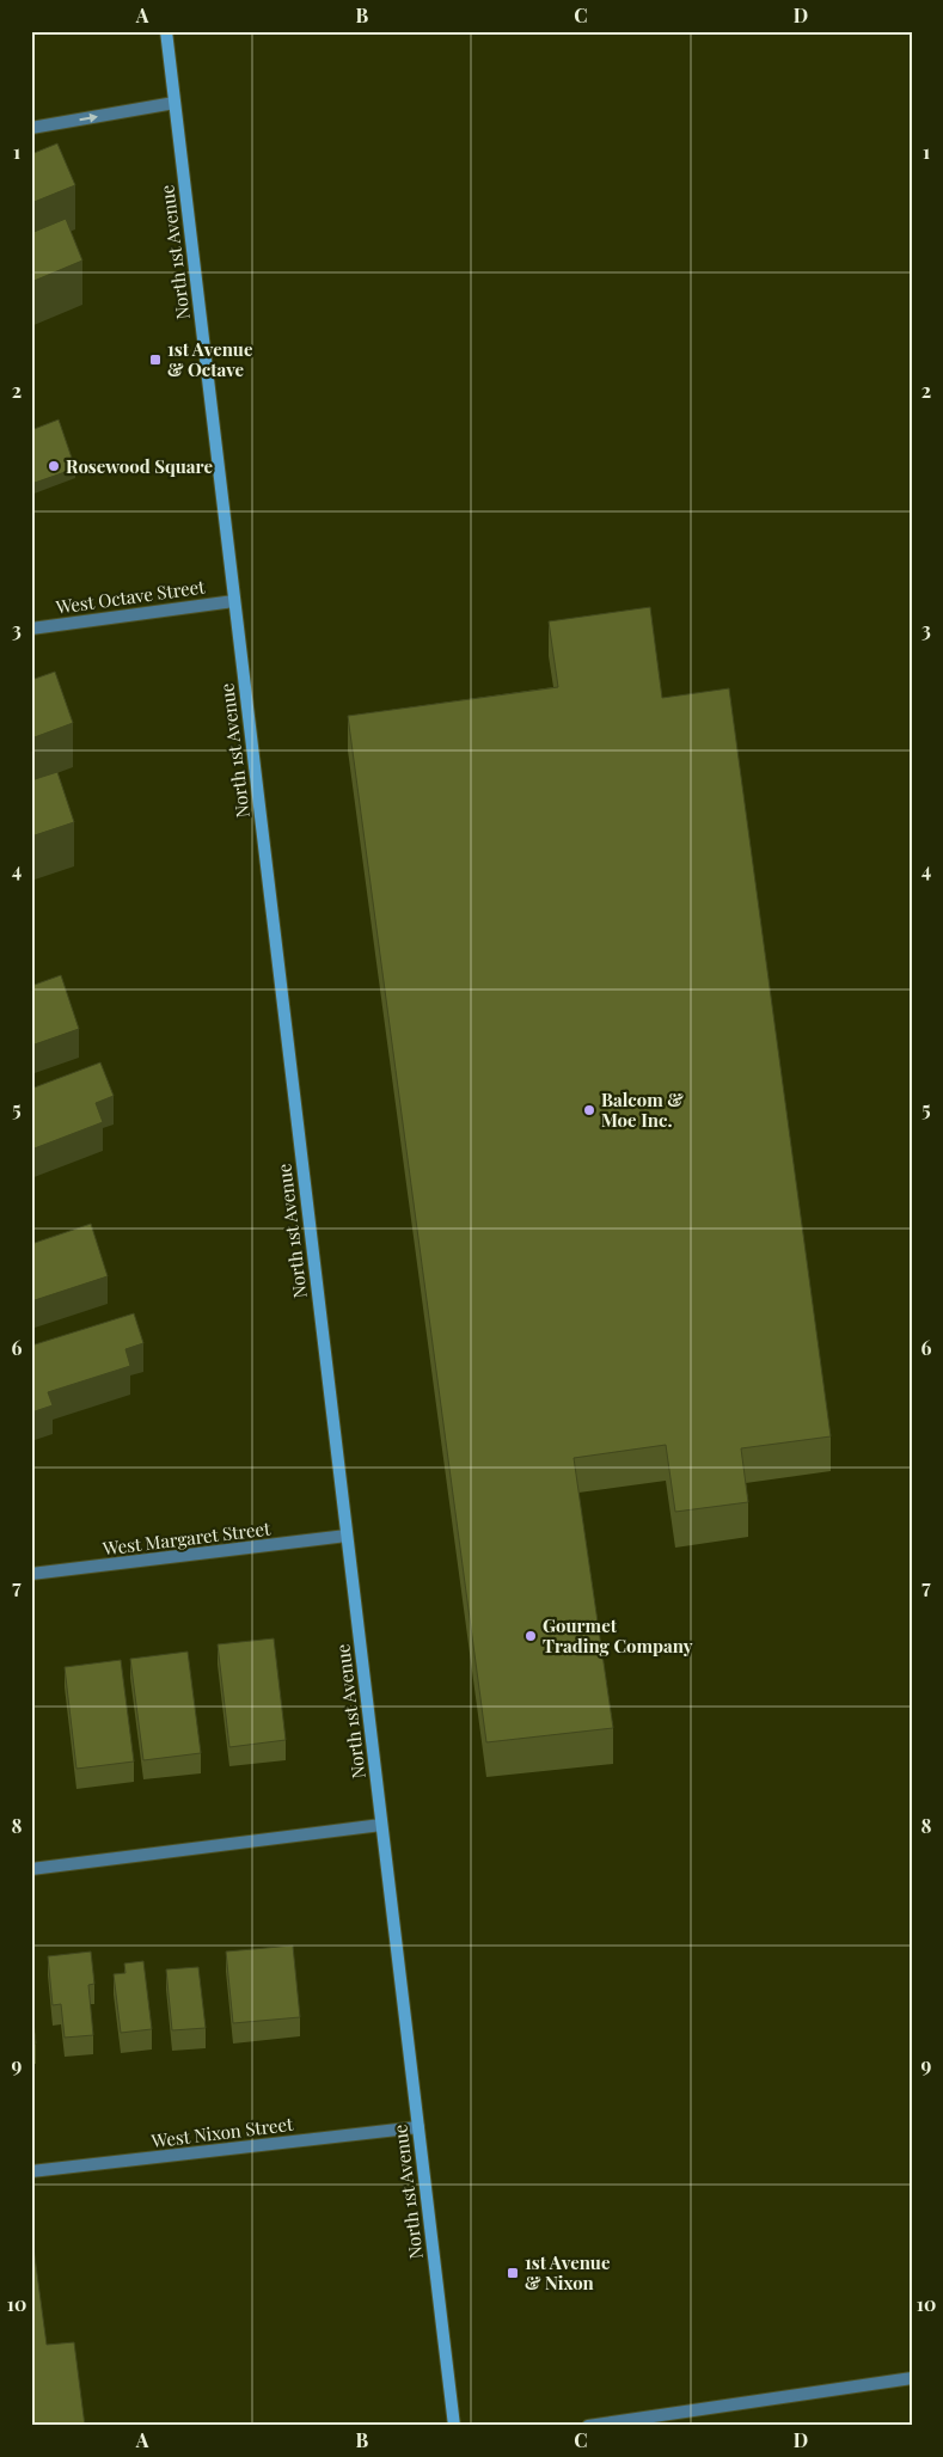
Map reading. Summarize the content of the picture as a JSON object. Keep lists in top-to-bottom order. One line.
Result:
{"streets":{"street":["North 1st Avenue","West Octave Street","West Margaret Street","West Nixon Street"]},"crossings":[["North 1st Avenue","West Octave Street"],["North 1st Avenue","West Margaret Street"],["North 1st Avenue","West Nixon Street"]],"places":{"transit":["1st Avenue & Octave","1st Avenue & Nixon"],"other":["Rosewood Square","Balcom & Moe Inc.","Gourmet Trading Company"]},"grid":{"columns":["A","B","C","D"],"rows":["1","2","3","4","5","6","7","8","9","10"]}}
